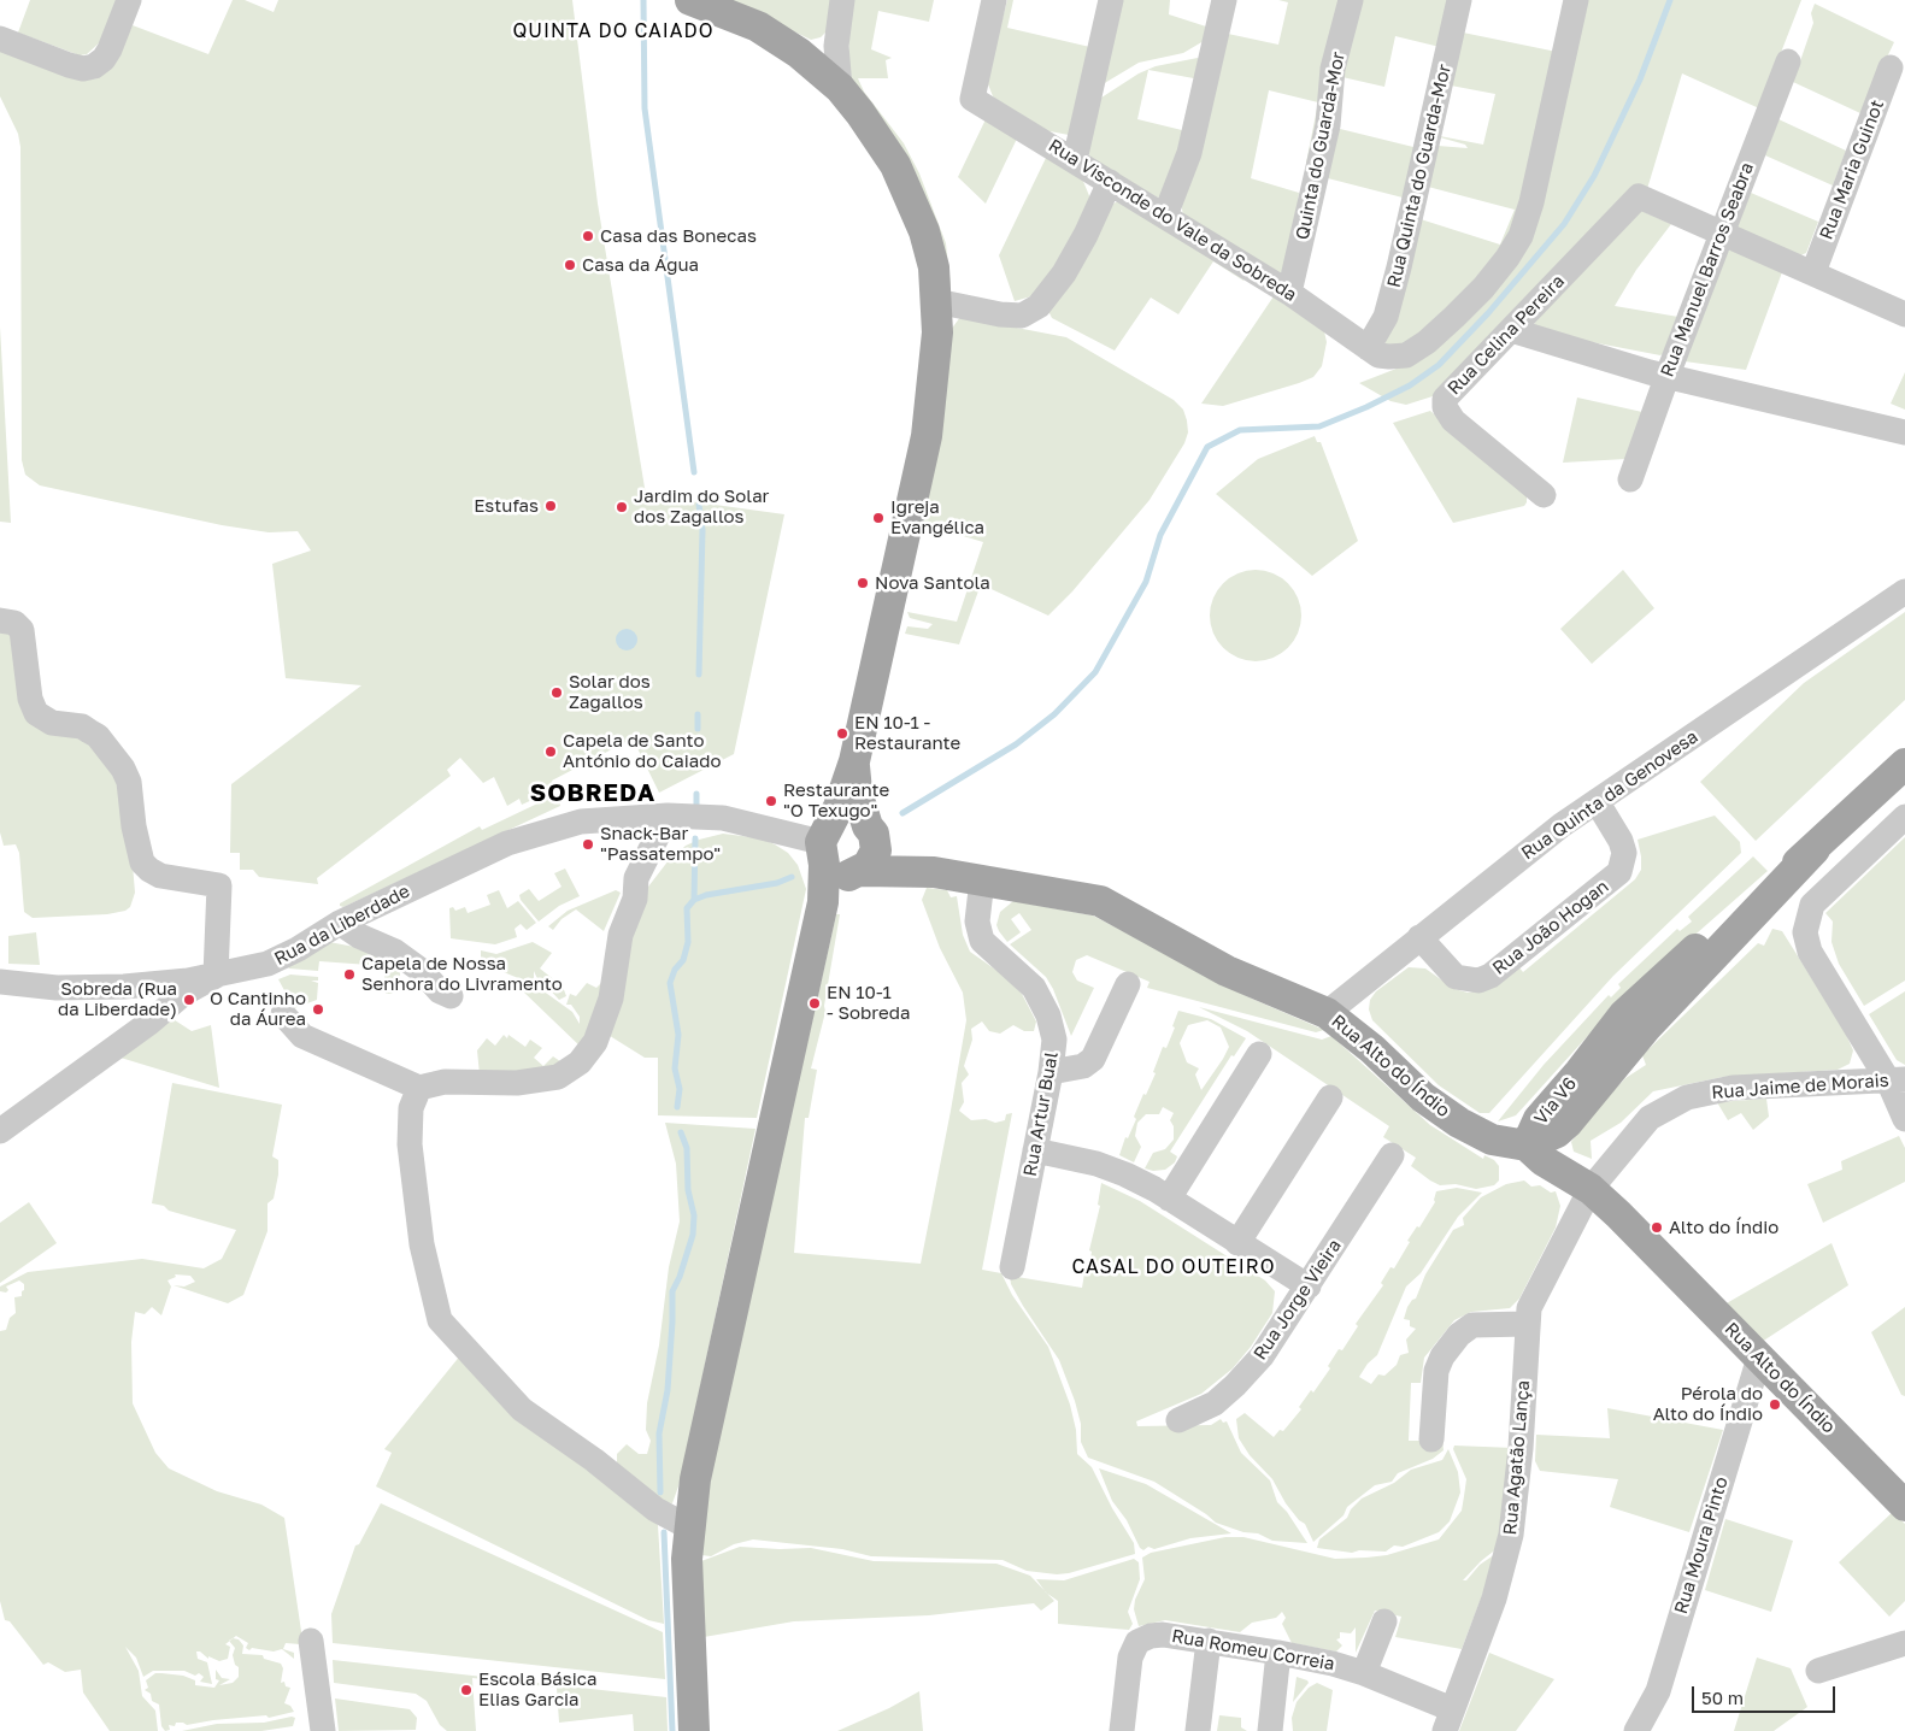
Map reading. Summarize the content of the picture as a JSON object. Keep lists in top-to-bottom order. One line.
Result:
{"streets":{"main road":["Rua Alto do Índio","Via V6"],"street":["Quinta do Guarda-Mor","Rua Maria Guinot","Rua Quinta do Guarda-Mor","Rua Visconde do Vale da Sobreda","Rua Manuel Barros Seabra","Rua Celina Pereira","Rua Quinta da Genovesa","Rua da Liberdade","Rua João Hogan","Rua Jaime de Morais","Rua Artur Bual","Rua Jorge Vieira","Rua Agatão Lança","Rua Moura Pinto","Rua Romeu Correia"]},"crossings":[["Quinta do Guarda-Mor","Rua Visconde do Vale da Sobreda"],["Rua Quinta do Guarda-Mor","Rua Visconde do Vale da Sobreda"],["Rua Manuel Barros Seabra","Rua Celina Pereira"],["Rua Quinta da Genovesa","Rua João Hogan"],["Rua Quinta da Genovesa","Rua Alto do Índio"],["Rua da Liberdade","Rua Alto do Índio"],["Rua Alto do Índio","Rua Jaime de Morais"],["Rua Alto do Índio","Via V6"],["Rua Alto do Índio","Rua Artur Bual"],["Rua Alto do Índio","Rua Agatão Lança"],["Rua Alto do Índio","Rua Moura Pinto"],["Rua Jaime de Morais","Rua Agatão Lança"],["Rua Agatão Lança","Rua Romeu Correia"]],"districts":["QUINTA DO CAIADO","SOBREDA","CASAL DO OUTEIRO"],"places":["Casa das Bonecas","Casa da Água","Estufas","Jardim do Solar dos Zagallos","Igreja Evangélica","Nova Santola","Solar dos Zagallos","EN 10-1 - Restaurante","Capela de Santo António do Caiado","Restaurante \"O Texugo\"","Snack-Bar \"Passatempo\"","Capela de Nossa Senhora do Livramento","Sobreda (Rua da Liberdade)","EN 10-1 - Sobreda","O Cantinho da Áurea","Alto do Índio","Pérola do Alto do Índio","Escola Básica Elias Garcia"],"scale_bar":"50 m"}
